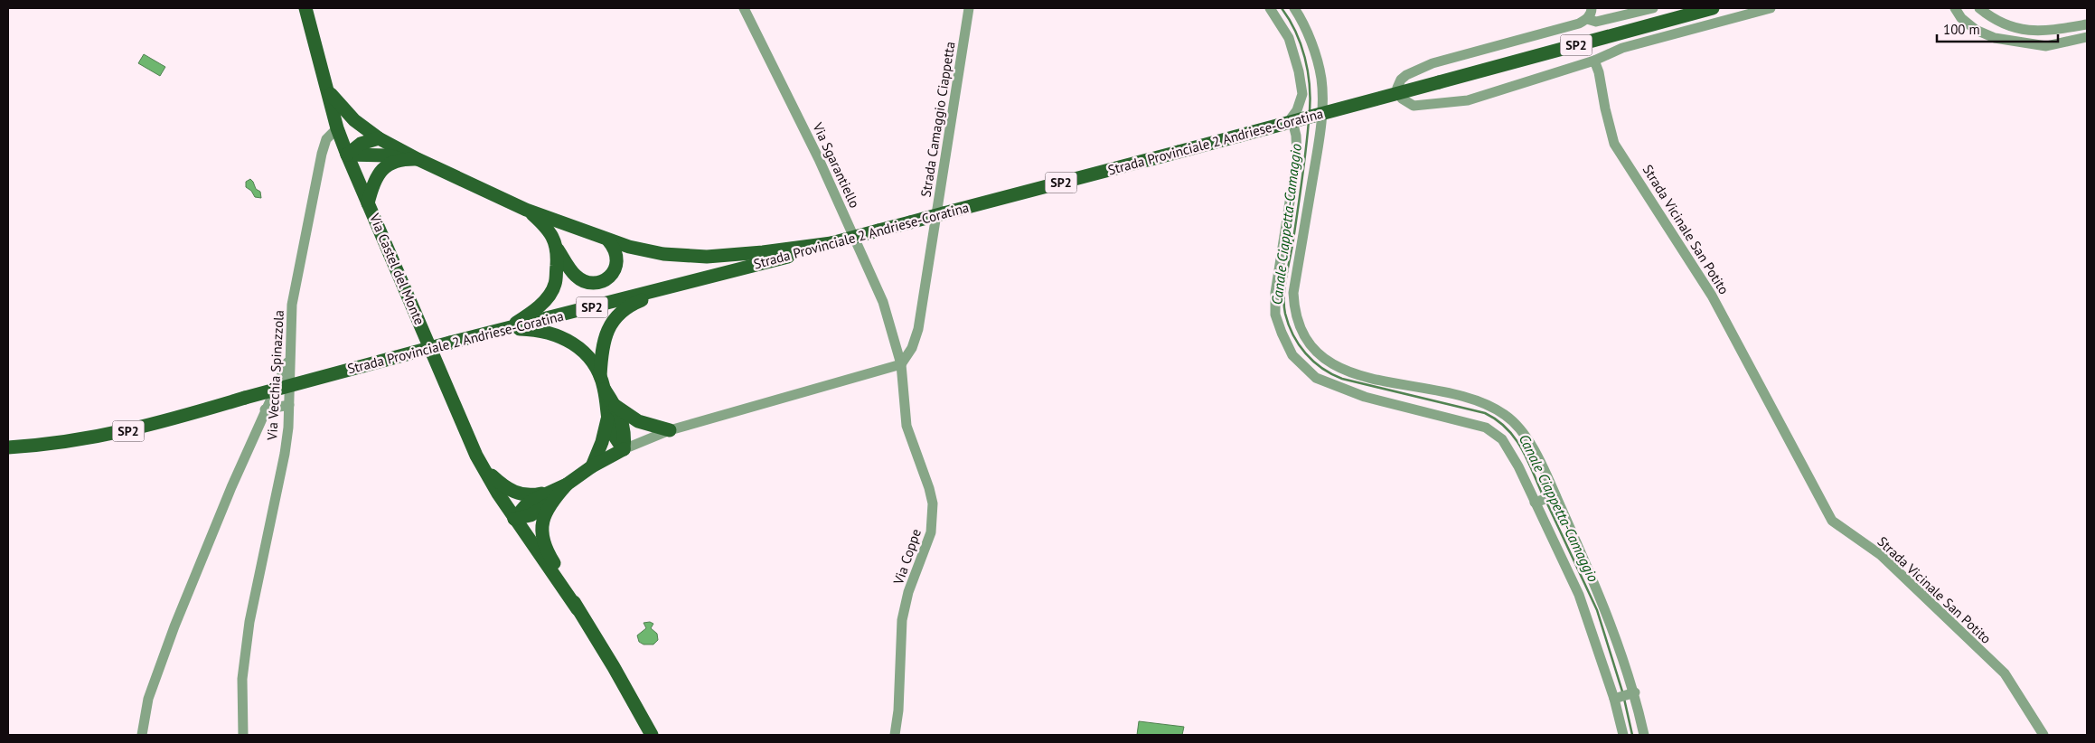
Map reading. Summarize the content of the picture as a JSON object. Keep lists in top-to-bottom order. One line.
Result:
{"streets":{"main road":["SP2","Strada Provinciale 2 Andriese-Coratina","Via Castel del Monte"],"street":["Strada Camaggio Ciappetta","Via Sgarantiello","Strada Vicinale San Potito","Via Vecchia Spinazzola","Via Coppe"]},"crossings":[["Strada Camaggio Ciappetta","Via Sgarantiello"],["Strada Camaggio Ciappetta","Via Coppe"],["Via Sgarantiello","Via Coppe"],["Via Castel del Monte","Via Vecchia Spinazzola"]],"water":["Canale Ciappetta-Camaggio"],"scale_bar":"100 m"}
